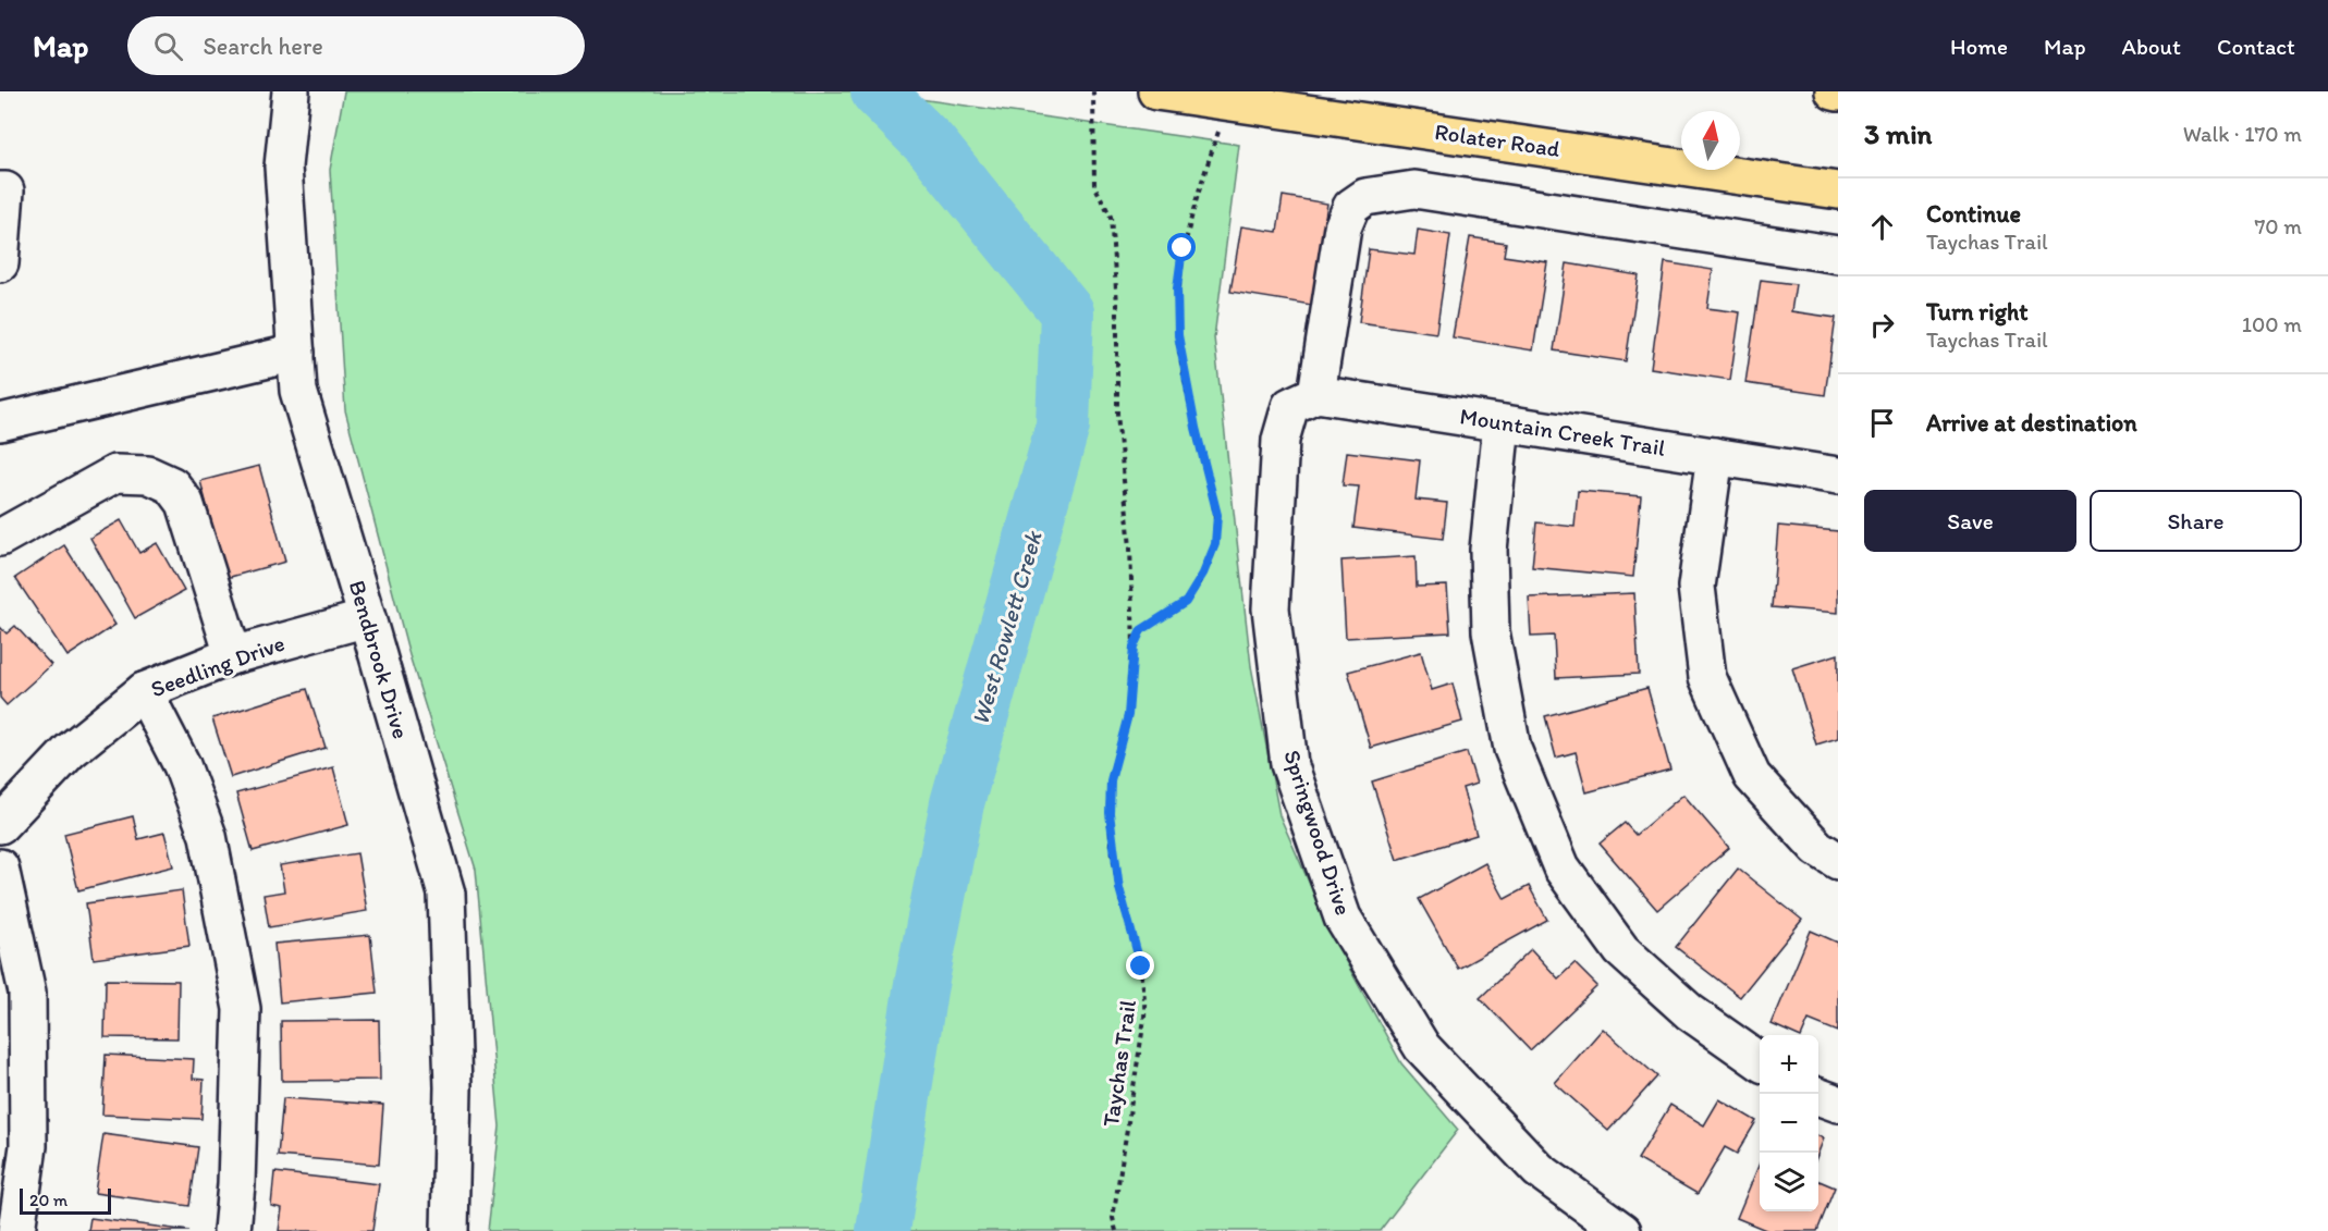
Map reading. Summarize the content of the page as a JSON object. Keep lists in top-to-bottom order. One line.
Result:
{"streets":{"main road":["Rolater Road"],"street":["Mountain Creek Trail","Bendbrook Drive","Seedling Drive","Springwood Drive"],"path":["Taychas Trail"]},"crossings":[["Mountain Creek Trail","Springwood Drive"],["Bendbrook Drive","Seedling Drive"]],"water":["West Rowlett Creek"],"scale_bar":"20 m","north":"top","page":{"header":"Map","search":"Search here","nav":["Home","Map","About","Contact"],"heading":["3 min","Walk · 170 m"],"list":[["Continue","Taychas Trail","70 m"],["Turn right","Taychas Trail","100 m"],"Arrive at destination"],"buttons":["Save","Share"],"map_buttons":["+","−"],"scale":"20 m"}}
